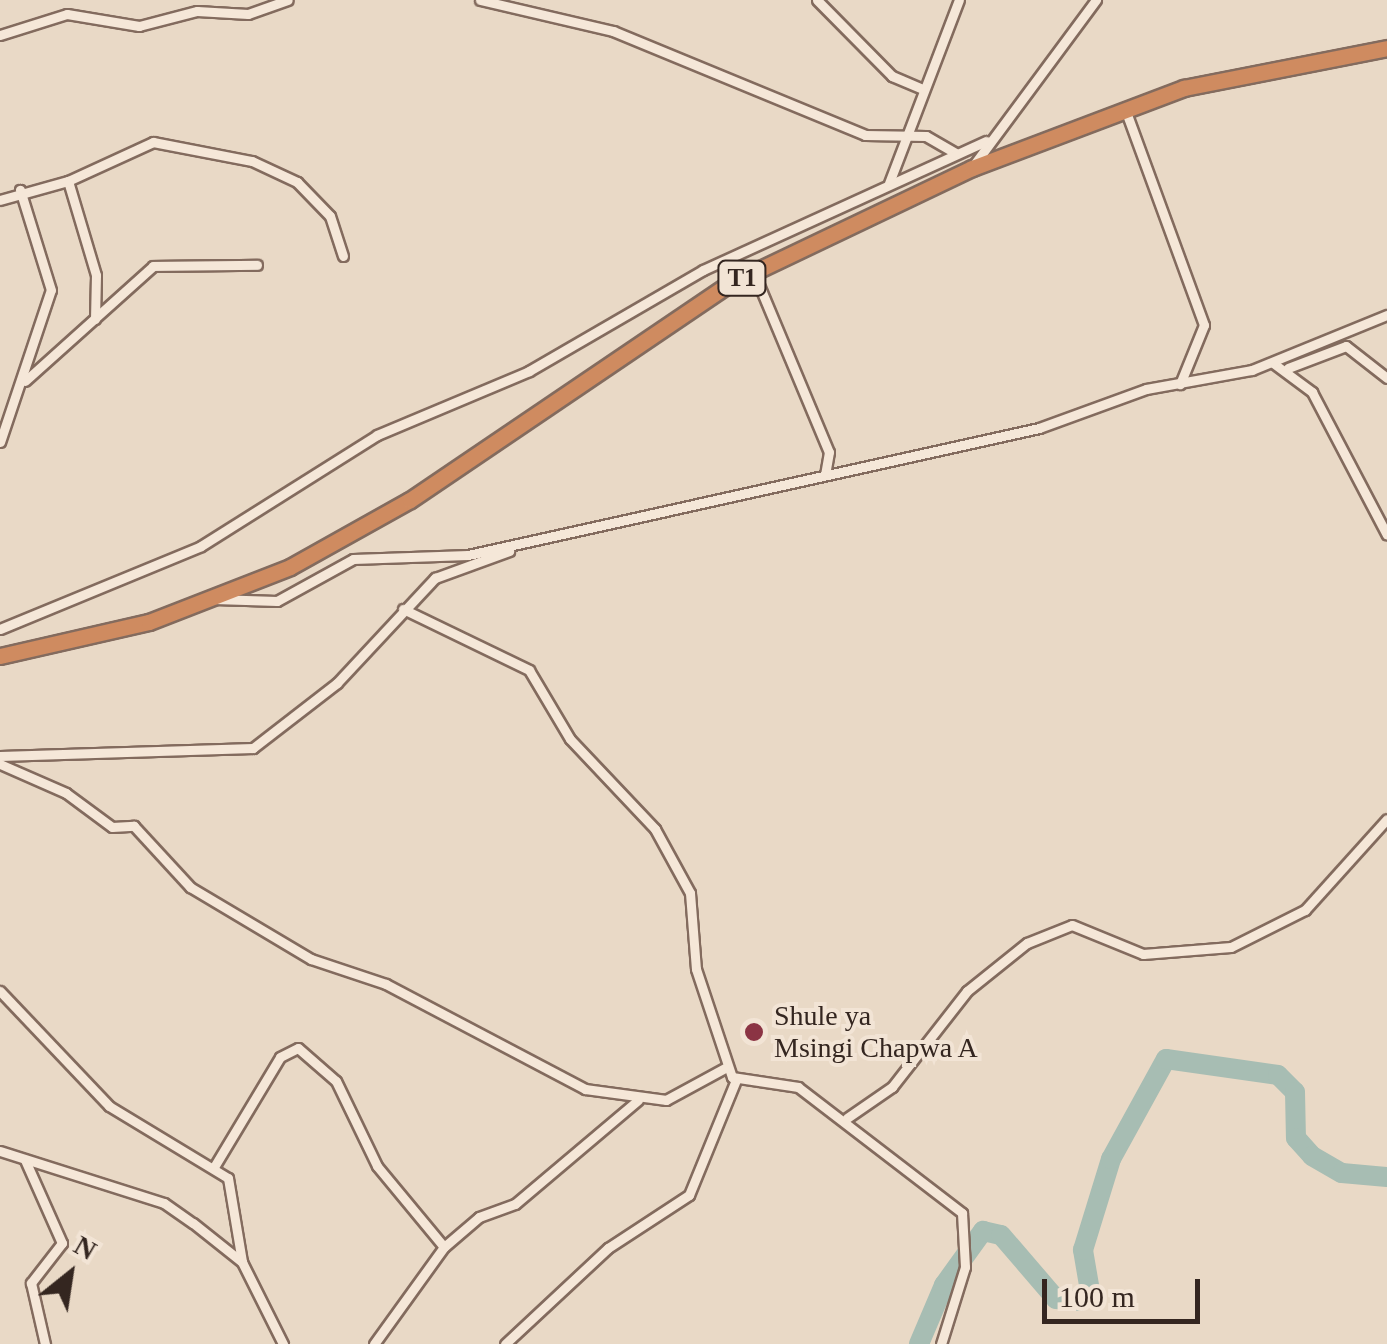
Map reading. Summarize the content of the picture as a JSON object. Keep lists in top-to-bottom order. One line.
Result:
{"streets":{"highway":["T1"]},"places":["Shule ya Msingi Chapwa A"],"scale_bar":"100 m","north":"top right"}
